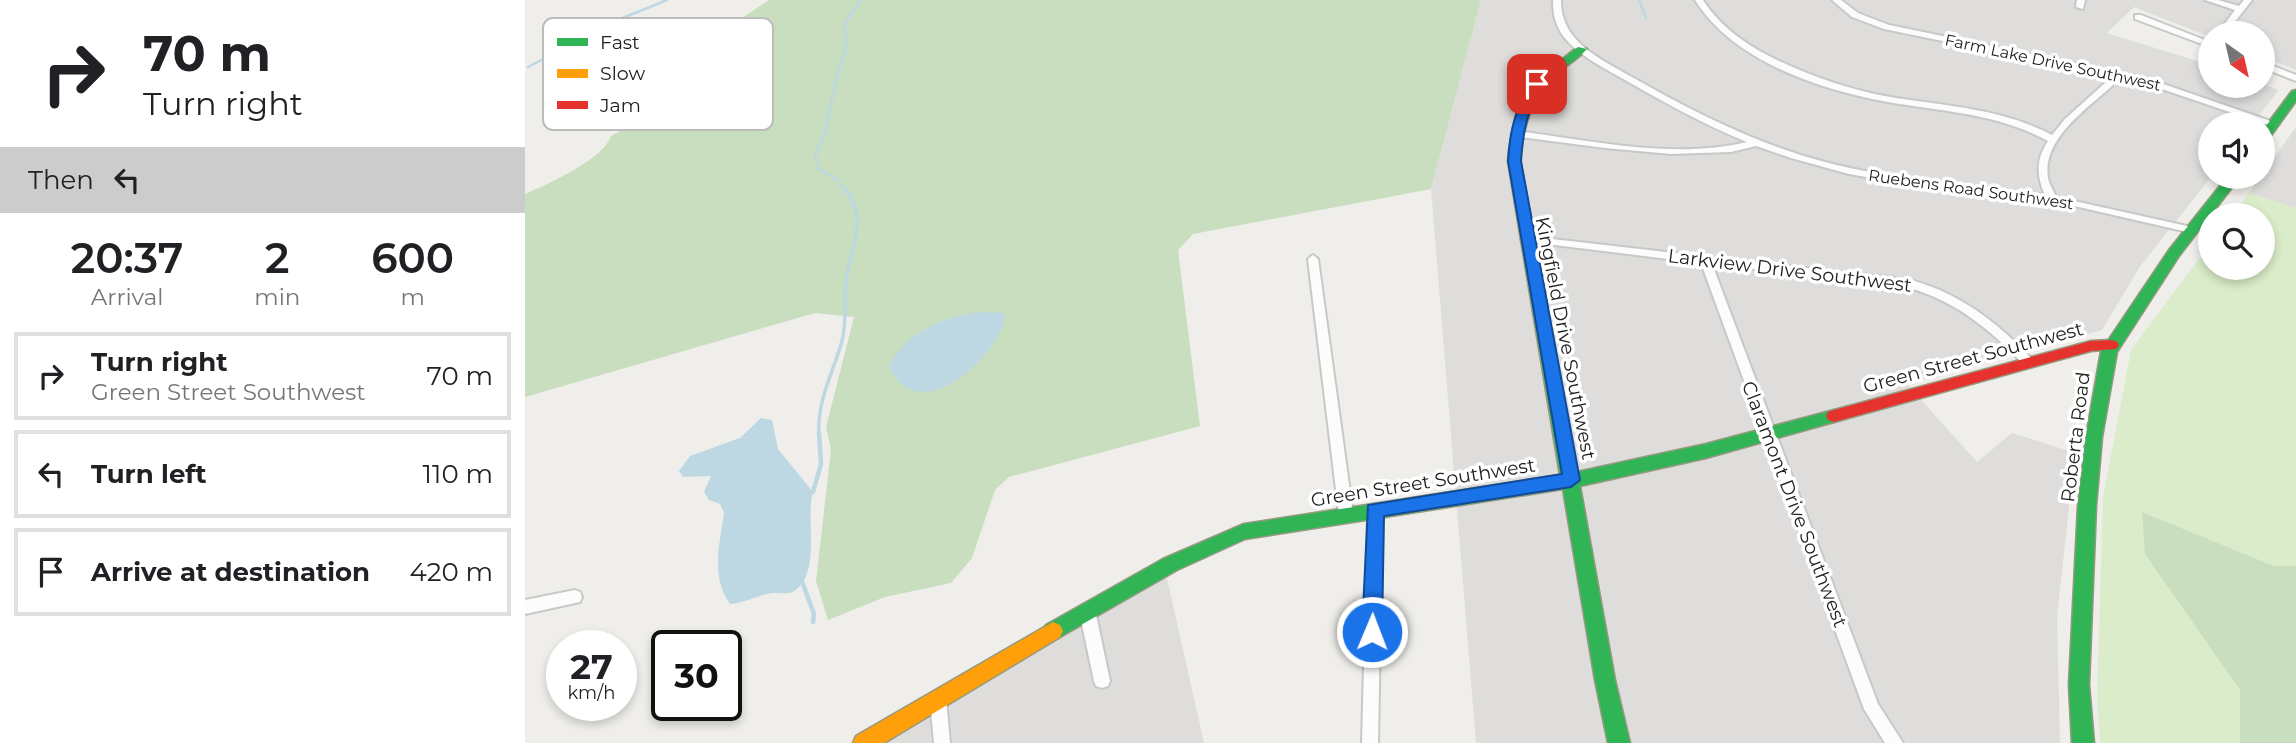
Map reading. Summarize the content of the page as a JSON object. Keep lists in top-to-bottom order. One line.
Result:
{"streets":{"street":["Farm Lake Drive Southwest","Ruebens Road Southwest","Larkview Drive Southwest","Kingfield Drive Southwest","Green Street Southwest","Roberta Road","Claramont Drive Southwest"]},"crossings":[["Ruebens Road Southwest","Kingfield Drive Southwest"],["Ruebens Road Southwest","Roberta Road"],["Larkview Drive Southwest","Kingfield Drive Southwest"],["Larkview Drive Southwest","Green Street Southwest"],["Larkview Drive Southwest","Claramont Drive Southwest"],["Kingfield Drive Southwest","Green Street Southwest"],["Green Street Southwest","Roberta Road"],["Green Street Southwest","Claramont Drive Southwest"]],"legend":["Fast","Slow","Jam"],"north":"bottom right","page":{"turn":["70 m","Turn right"],"then":"Then","eta":["20:37","Arrival","2","min","600","m"],"list":[{"name":"Turn right","note":"Green Street Southwest","value":"70 m"},{"name":"Turn left","value":"110 m"},{"name":"Arrive at destination","value":"420 m"}],"speed":"27 km/h","limit":"30"}}
